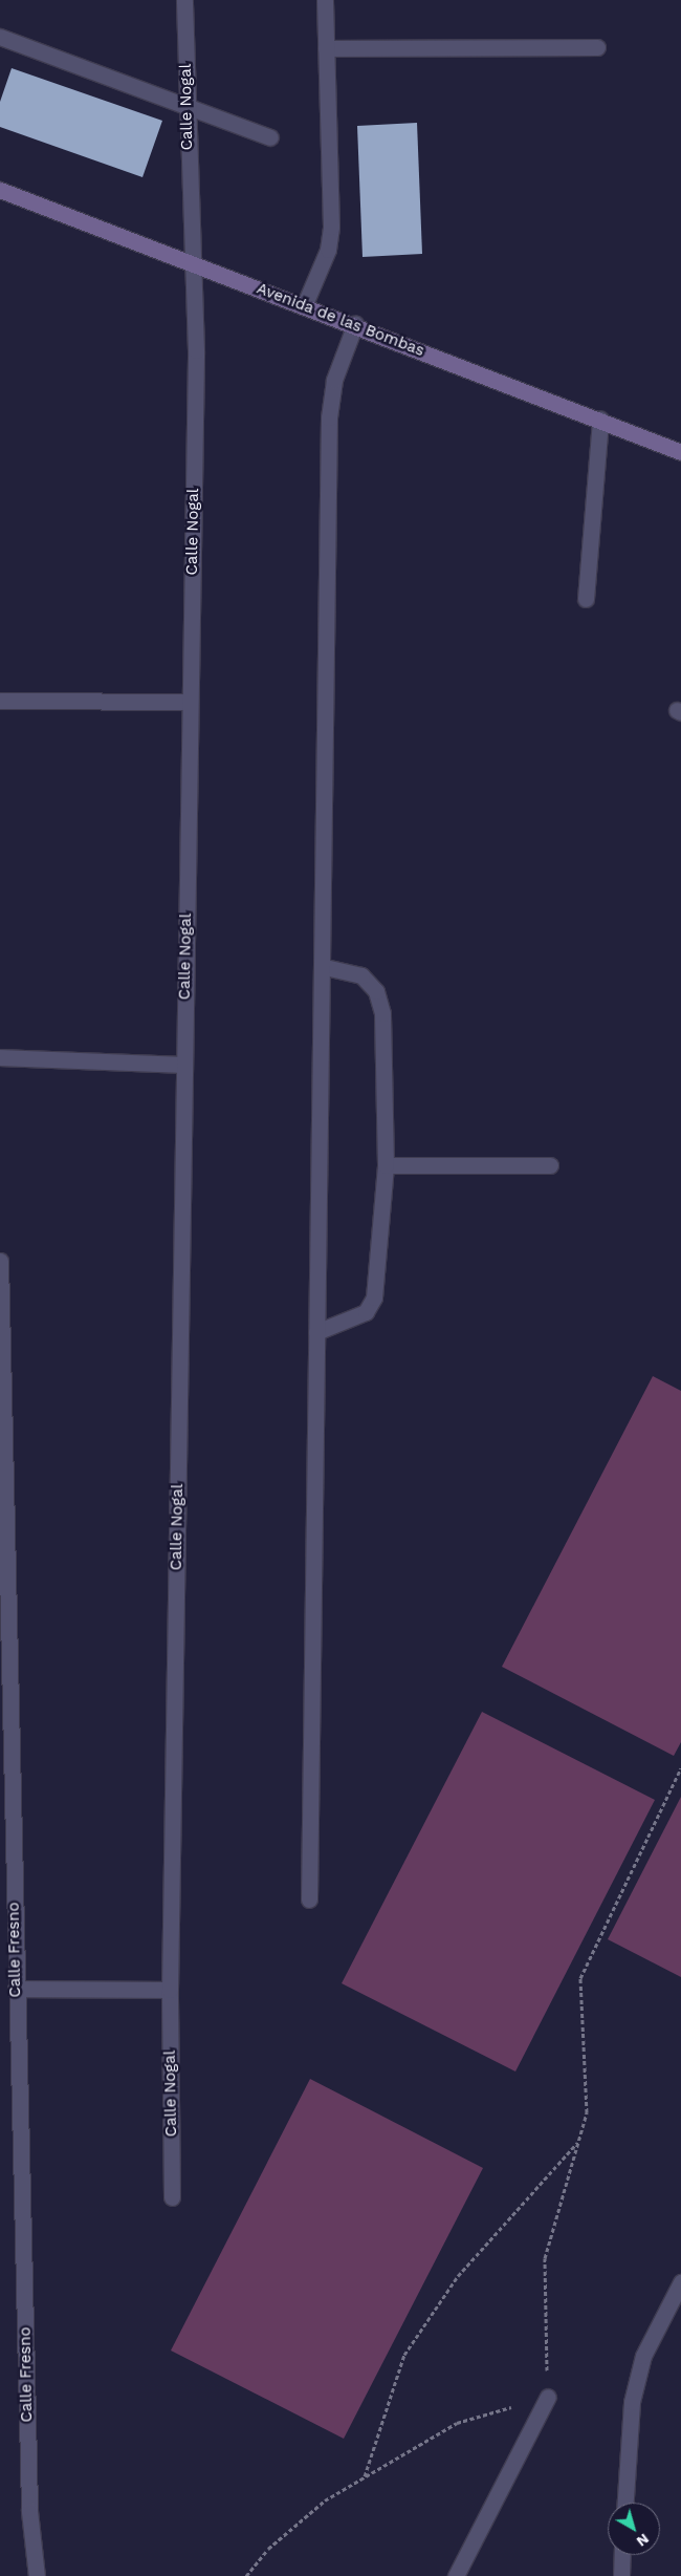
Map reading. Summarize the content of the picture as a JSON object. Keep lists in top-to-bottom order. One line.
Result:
{"streets":{"main road":["Avenida de las Bombas"],"street":["Calle Nogal","Calle Fresno"]},"crossings":[["Calle Nogal","Avenida de las Bombas"]],"north":"bottom right"}
